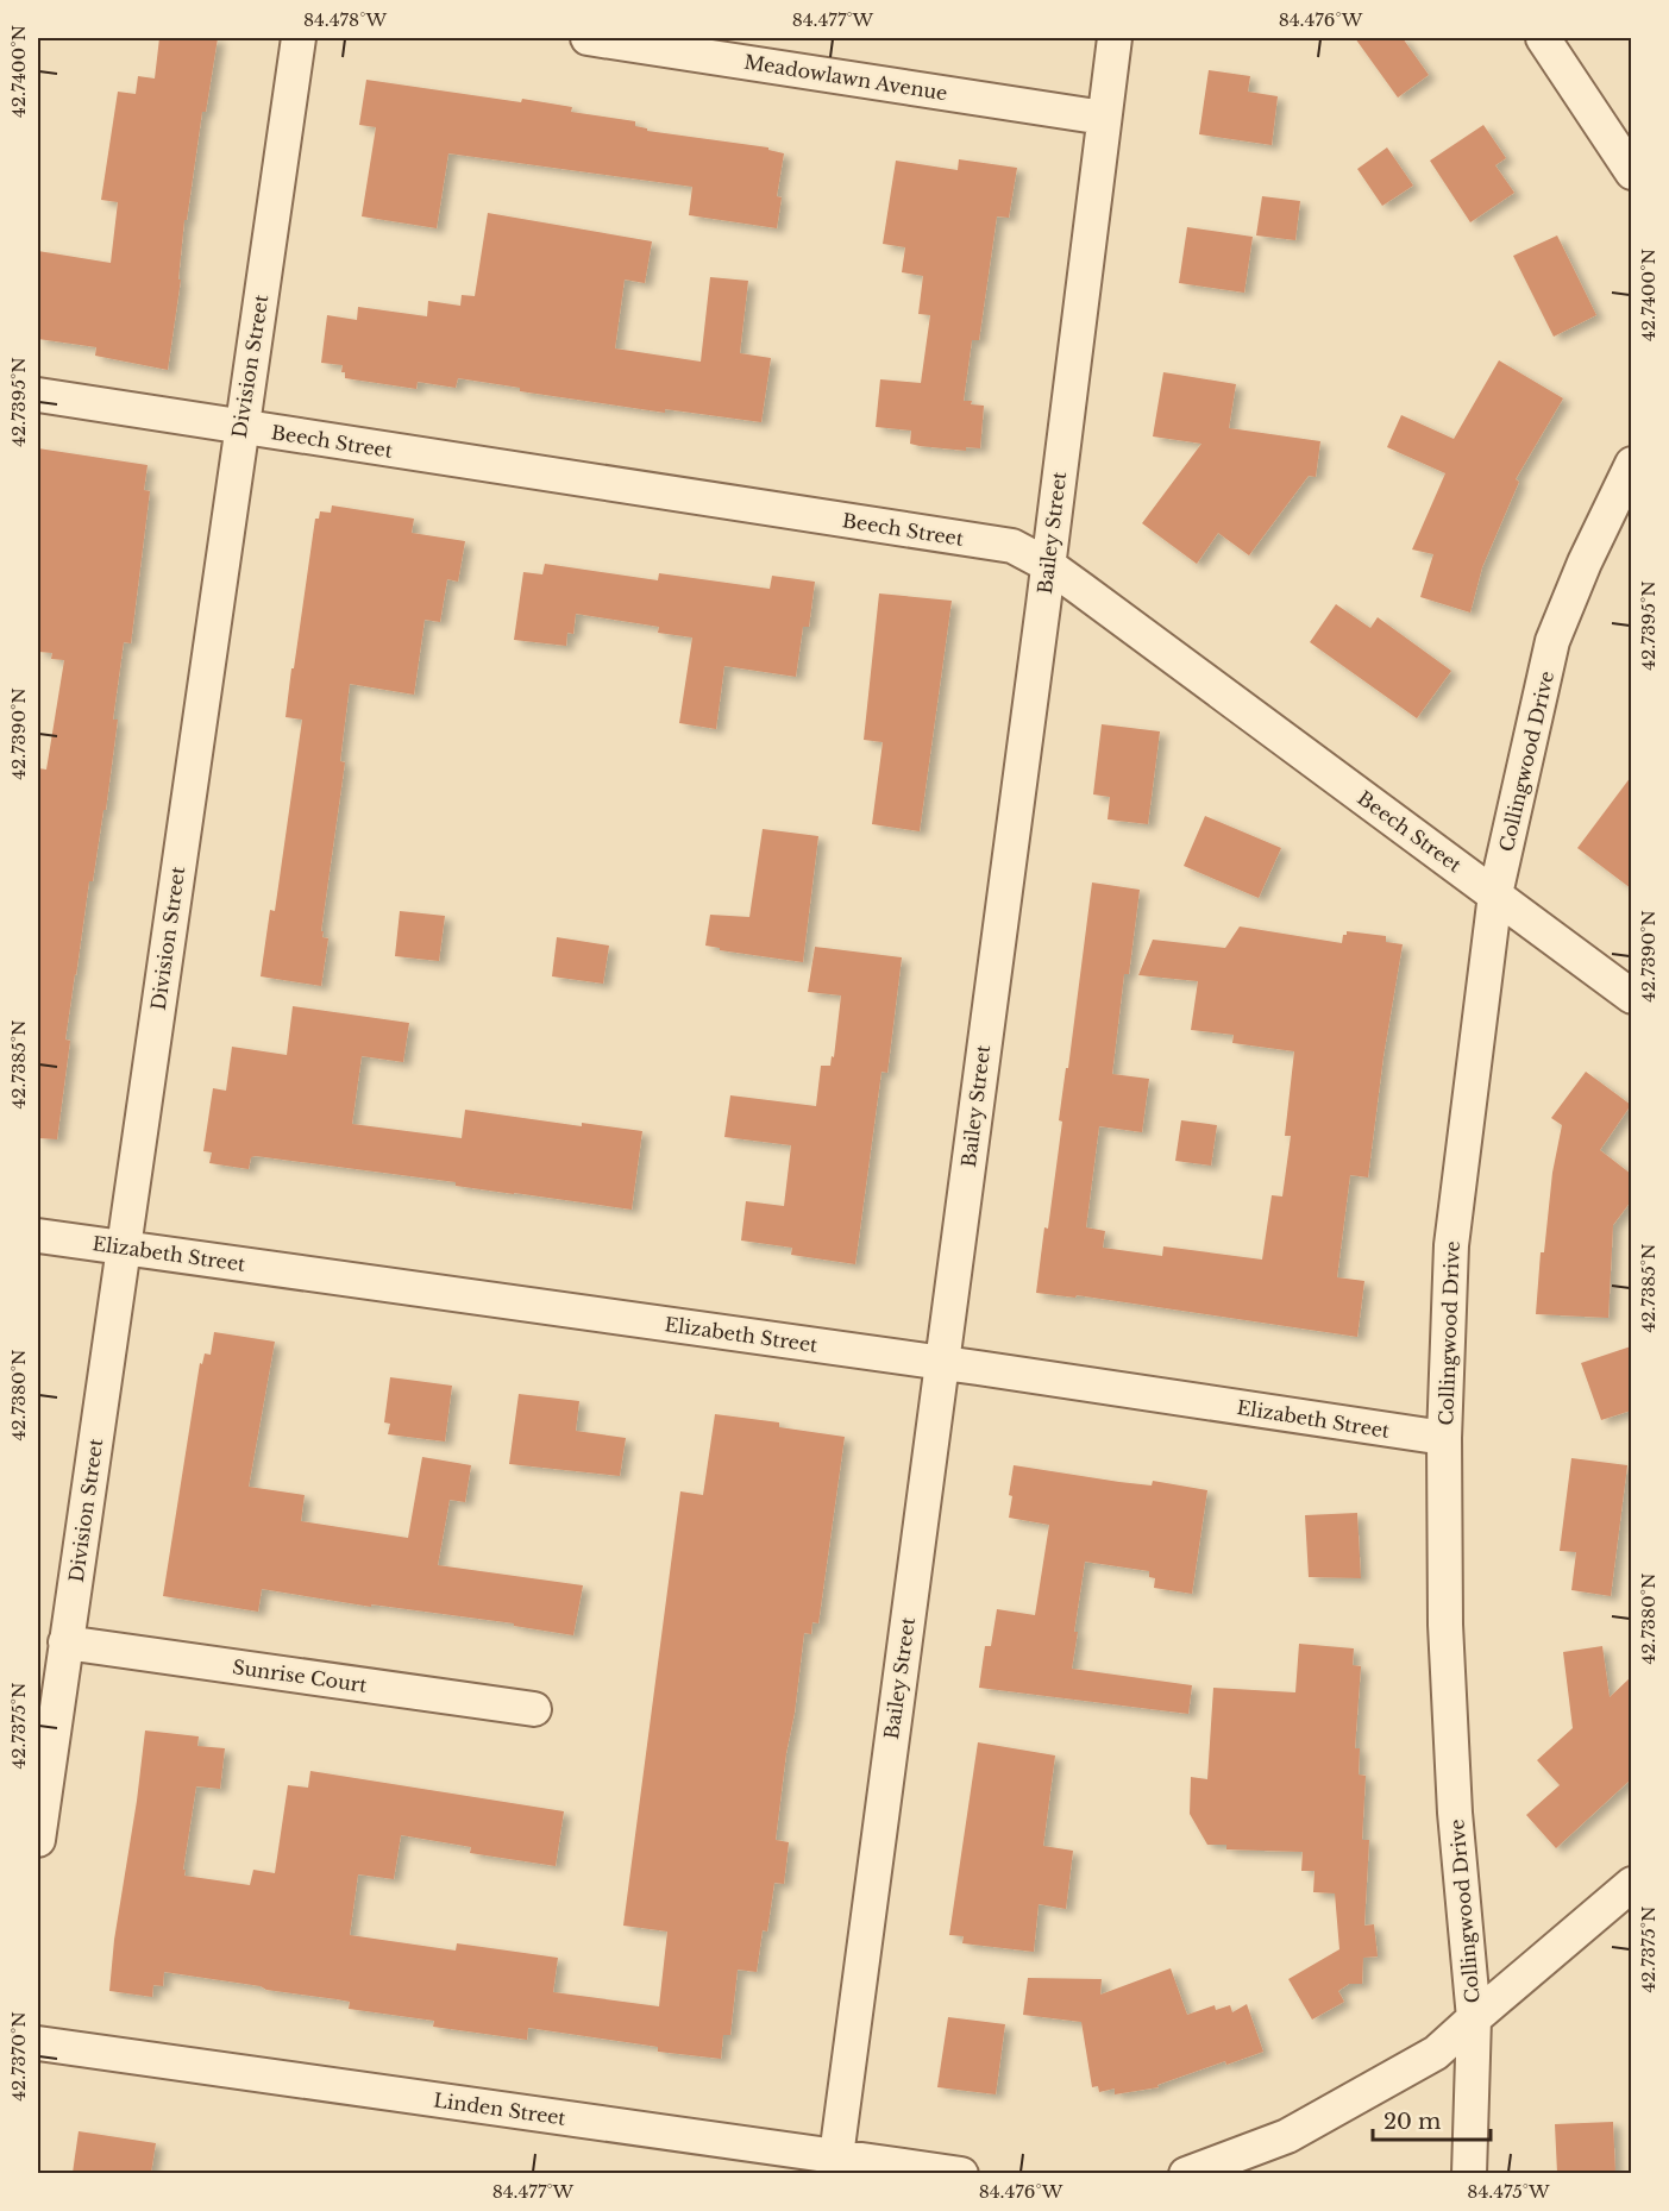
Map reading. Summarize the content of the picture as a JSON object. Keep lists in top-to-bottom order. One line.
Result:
{"streets":{"street":["Meadowlawn Avenue","Division Street","Beech Street","Bailey Street","Collingwood Drive","Elizabeth Street","Sunrise Court","Linden Street"]},"crossings":[["Meadowlawn Avenue","Bailey Street"],["Division Street","Beech Street"],["Division Street","Elizabeth Street"],["Division Street","Sunrise Court"],["Beech Street","Bailey Street"],["Beech Street","Collingwood Drive"],["Bailey Street","Elizabeth Street"],["Bailey Street","Linden Street"],["Collingwood Drive","Elizabeth Street"]],"scale_bar":"20 m","coordinates":["84.478°W","84.477°W","84.476°W","42.7400°N","42.7395°N","42.7390°N","42.7385°N","42.7380°N","42.7375°N","42.7370°N","84.475°W"]}
